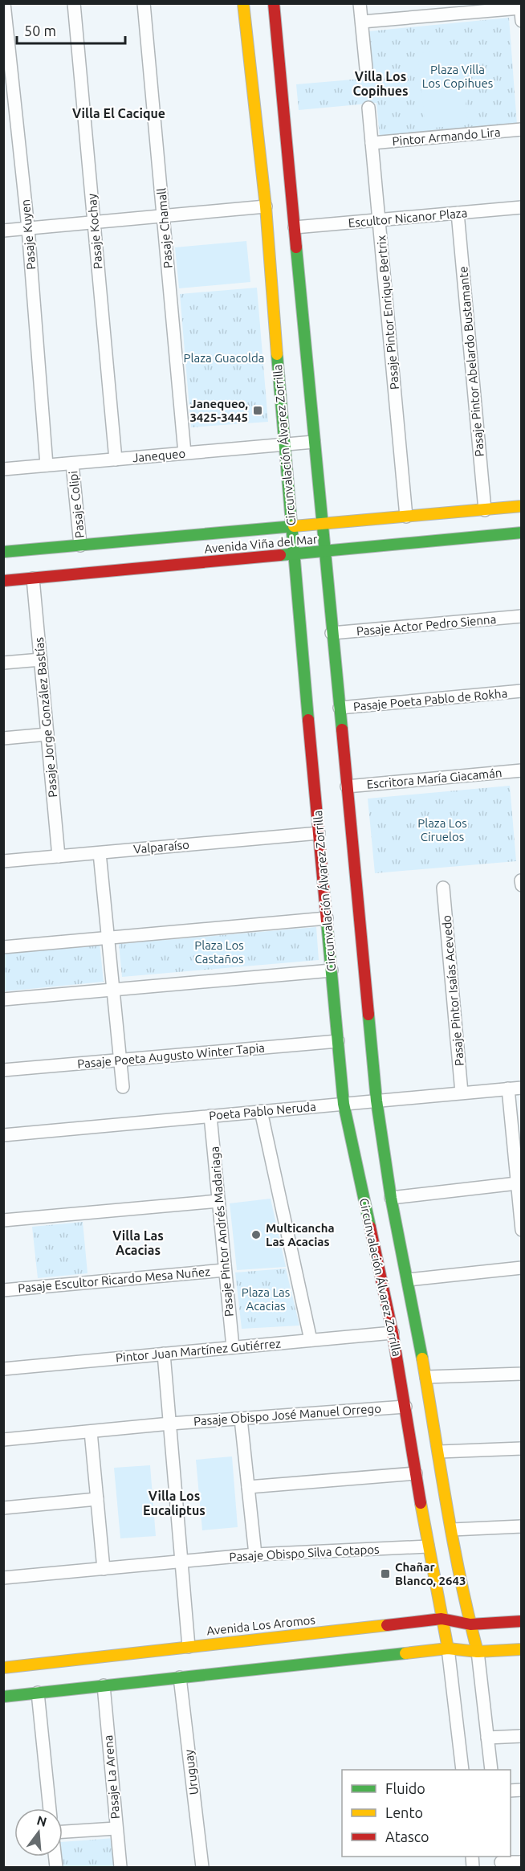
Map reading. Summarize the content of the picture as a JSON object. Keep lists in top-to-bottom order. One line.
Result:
{"streets":{"main road":["Circunvalación Álvarez Zorrilla","Avenida Viña del Mar","Avenida Los Aromos"],"street":["Pintor Armando Lira","Escultor Nicanor Plaza","Pasaje Chamall","Pasaje Kochay","Pasaje Kuyen","Pasaje Pintor Enrique Bertrix","Pasaje Pintor Abelardo Bustamante","Janequeo","Pasaje Colipi","Pasaje Actor Pedro Sienna","Pasaje Poeta Pablo de Rokha","Pasaje Jorge González Bastías","Escritora María Giacamán","Valparaíso","Pasaje Pintor Isaías Acevedo","Pasaje Poeta Augusto Winter Tapia","Poeta Pablo Neruda","Pasaje Pintor Andrés Madariaga","Pasaje Escultor Ricardo Mesa Nuñez","Pintor Juan Martínez Gutiérrez","Pasaje Obispo José Manuel Orrego","Pasaje Obispo Silva Cotapos","Uruguay","Pasaje La Arena"]},"crossings":[["Pintor Armando Lira","Pasaje Pintor Enrique Bertrix"],["Escultor Nicanor Plaza","Pasaje Pintor Enrique Bertrix"],["Escultor Nicanor Plaza","Pasaje Pintor Abelardo Bustamante"],["Escultor Nicanor Plaza","Circunvalación Álvarez Zorrilla"],["Pasaje Chamall","Janequeo"],["Pasaje Kochay","Janequeo"],["Pasaje Kuyen","Janequeo"],["Pasaje Pintor Enrique Bertrix","Avenida Viña del Mar"],["Pasaje Pintor Abelardo Bustamante","Avenida Viña del Mar"],["Circunvalación Álvarez Zorrilla","Janequeo"],["Circunvalación Álvarez Zorrilla","Avenida Viña del Mar"],["Circunvalación Álvarez Zorrilla","Pasaje Actor Pedro Sienna"],["Circunvalación Álvarez Zorrilla","Pasaje Poeta Pablo de Rokha"],["Circunvalación Álvarez Zorrilla","Escritora María Giacamán"],["Circunvalación Álvarez Zorrilla","Valparaíso"],["Circunvalación Álvarez Zorrilla","Pasaje Poeta Augusto Winter Tapia"],["Circunvalación Álvarez Zorrilla","Poeta Pablo Neruda"],["Circunvalación Álvarez Zorrilla","Pintor Juan Martínez Gutiérrez"],["Circunvalación Álvarez Zorrilla","Pasaje Obispo José Manuel Orrego"],["Circunvalación Álvarez Zorrilla","Pasaje Obispo Silva Cotapos"],["Circunvalación Álvarez Zorrilla","Avenida Los Aromos"],["Janequeo","Pasaje Colipi"],["Pasaje Colipi","Avenida Viña del Mar"],["Avenida Viña del Mar","Pasaje Jorge González Bastías"],["Pasaje Jorge González Bastías","Valparaíso"],["Pasaje Pintor Isaías Acevedo","Poeta Pablo Neruda"],["Poeta Pablo Neruda","Pasaje Pintor Andrés Madariaga"],["Pasaje Pintor Andrés Madariaga","Pasaje Escultor Ricardo Mesa Nuñez"],["Pasaje Pintor Andrés Madariaga","Pintor Juan Martínez Gutiérrez"]],"districts":["Villa Los Copihues","Villa El Cacique","Villa Las Acacias","Villa Los Eucaliptus"],"parks":["Plaza Villa Los Copihues","Plaza Guacolda","Plaza Los Ciruelos","Plaza Los Castaños","Plaza Las Acacias"],"places":{"transit":["Janequeo, 3425-3445","Chañar Blanco, 2643"],"other":["Multicancha Las Acacias"]},"legend":["Fluido","Lento","Atasco"],"scale_bar":"50 m","north":"top"}
